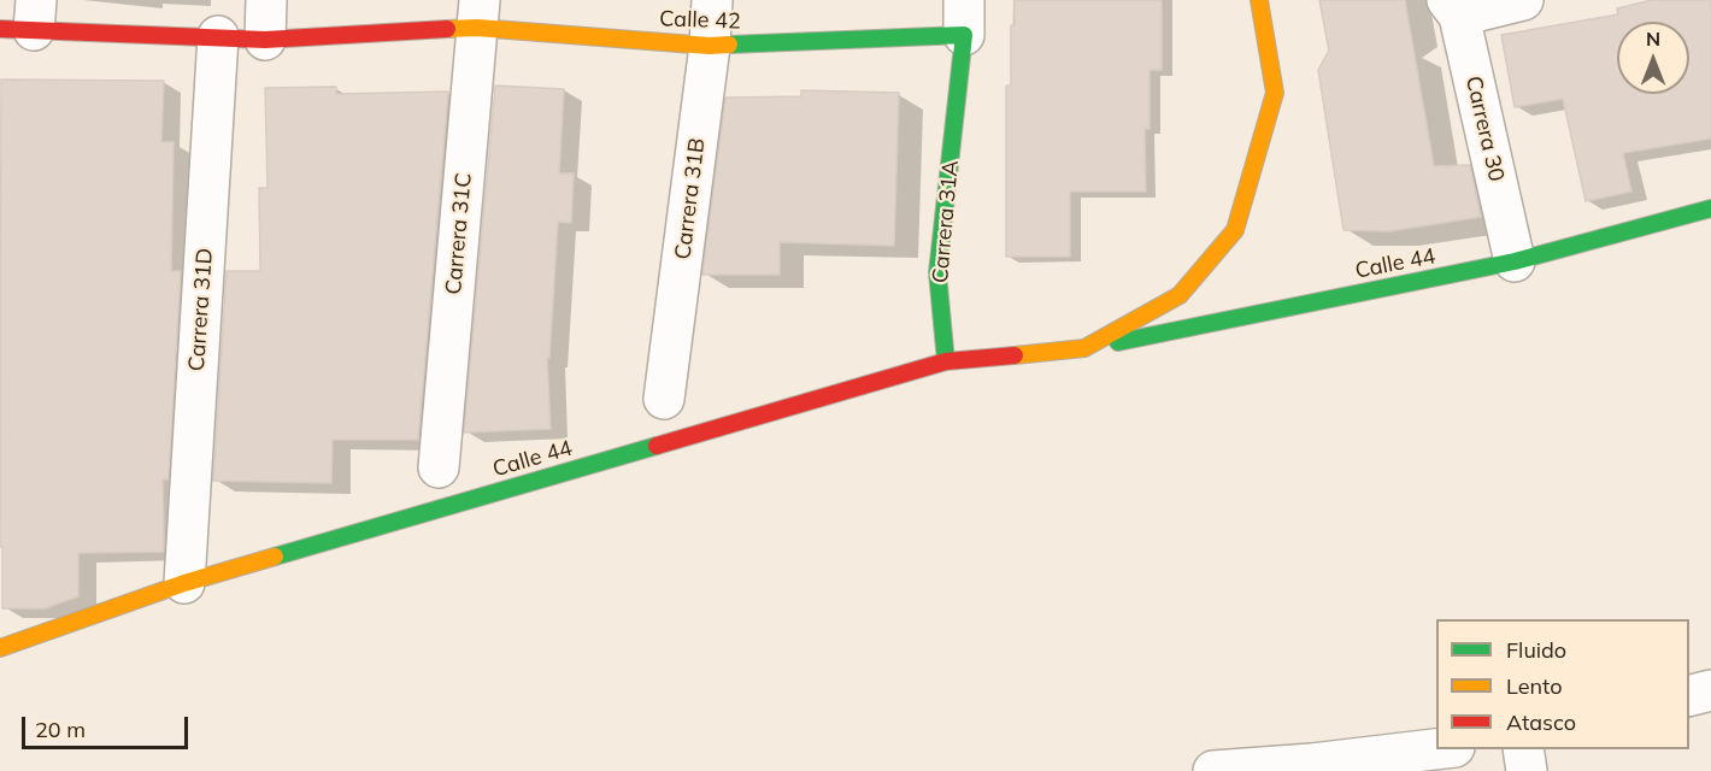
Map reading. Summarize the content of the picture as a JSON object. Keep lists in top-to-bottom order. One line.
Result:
{"streets":{"street":["Calle 42","Carrera 30","Carrera 31B","Carrera 31A","Carrera 31C","Calle 44","Carrera 31D"]},"crossings":[["Calle 42","Carrera 31B"],["Calle 42","Carrera 31A"],["Calle 42","Carrera 31C"],["Calle 42","Carrera 31D"],["Carrera 30","Calle 44"],["Carrera 31A","Calle 44"],["Calle 44","Carrera 31D"]],"legend":["Fluido","Lento","Atasco"],"scale_bar":"20 m","north":"top"}
